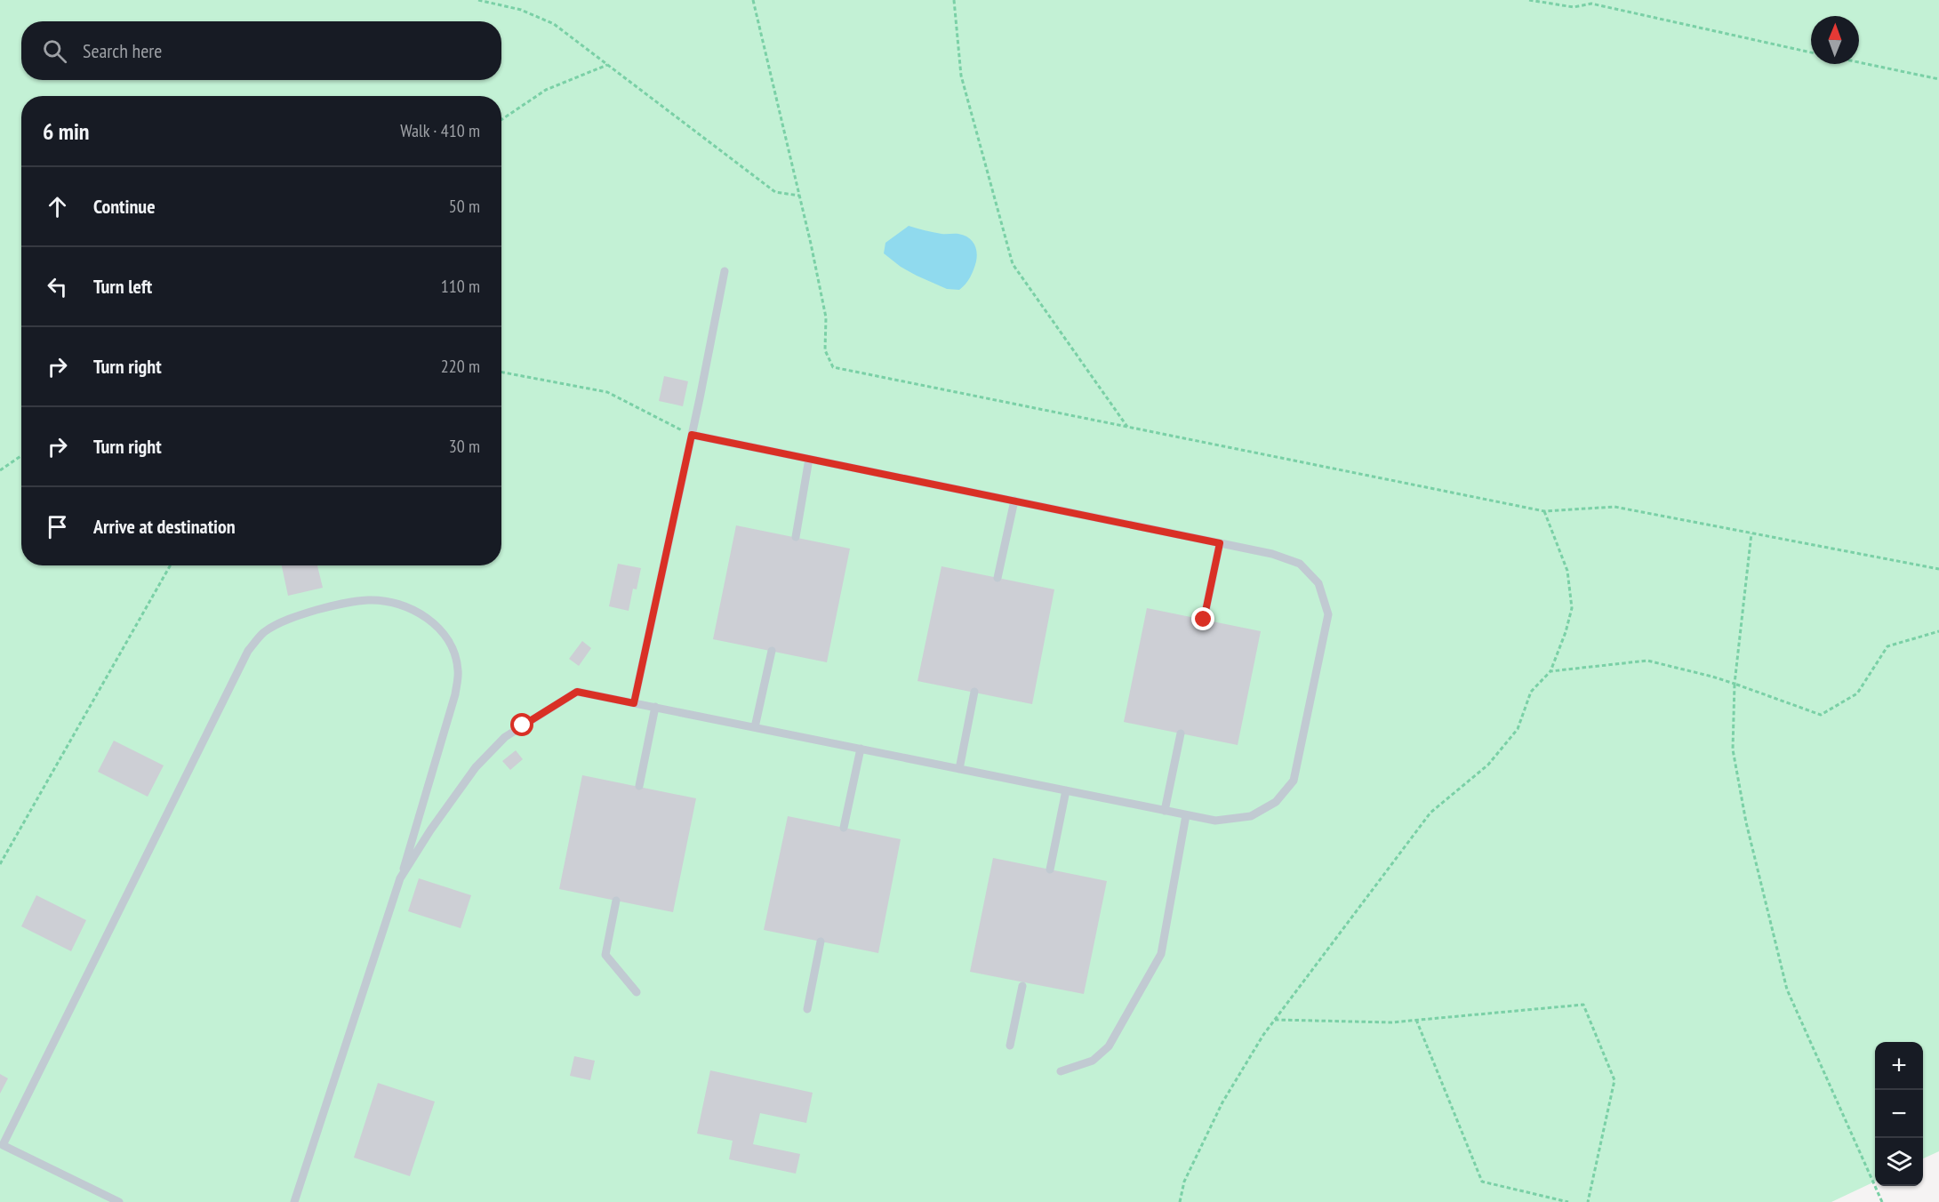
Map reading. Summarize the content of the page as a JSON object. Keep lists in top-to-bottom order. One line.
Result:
{"north":"top","page":{"search":"Search here","heading":["6 min","Walk · 410 m"],"list":[["Continue","50 m"],["Turn left","110 m"],["Turn right","220 m"],["Turn right","30 m"],"Arrive at destination"],"map_buttons":["+","−"]}}
